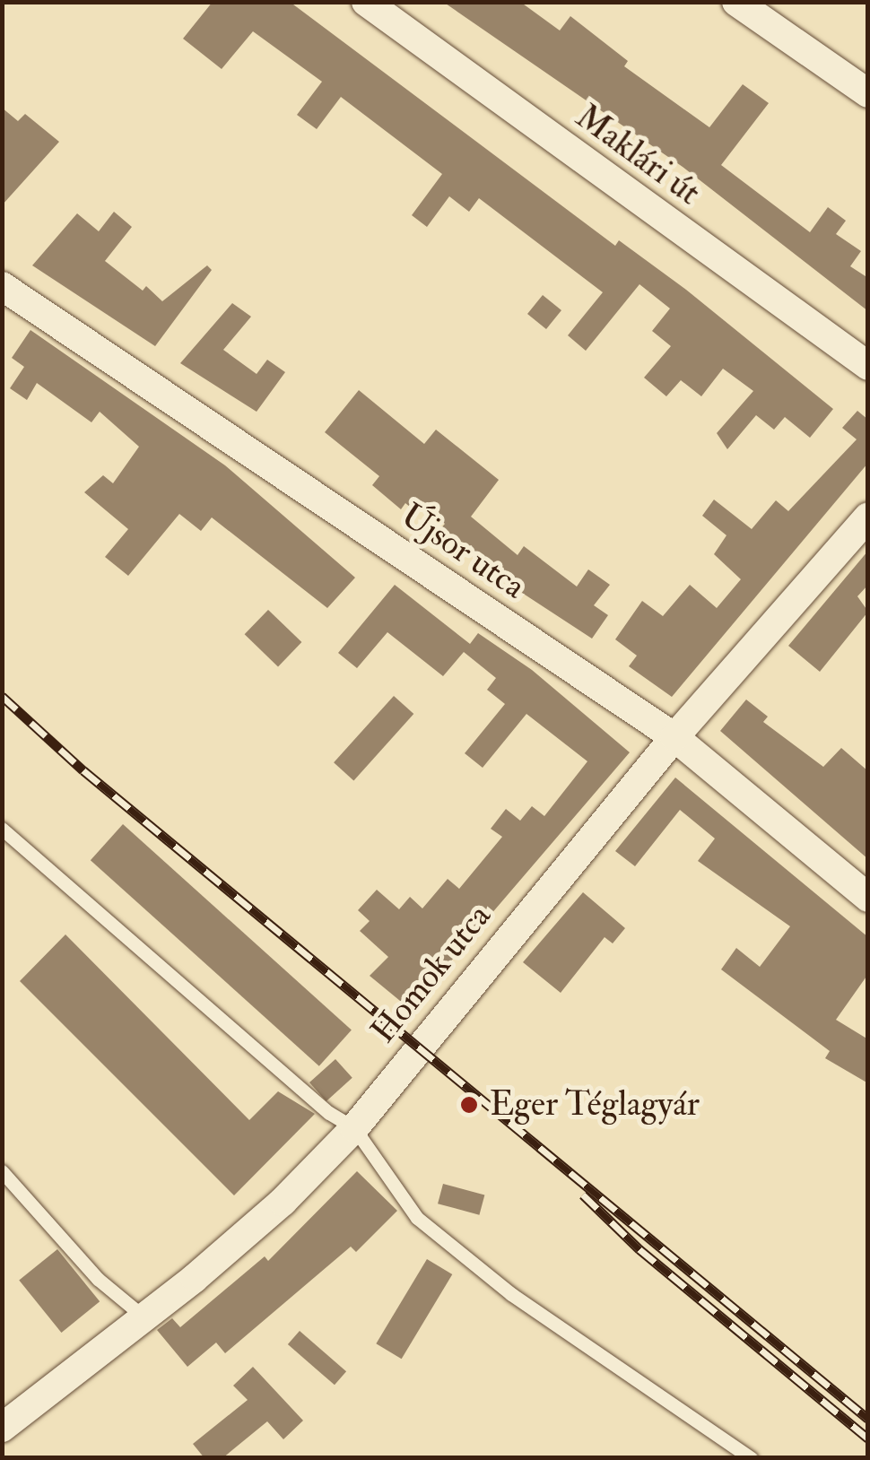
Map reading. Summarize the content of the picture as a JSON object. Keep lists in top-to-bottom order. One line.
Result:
{"streets":{"street":["Maklári út","Újsor utca","Homok utca"]},"crossings":[["Újsor utca","Homok utca"]],"places":["Eger Téglagyár"]}
